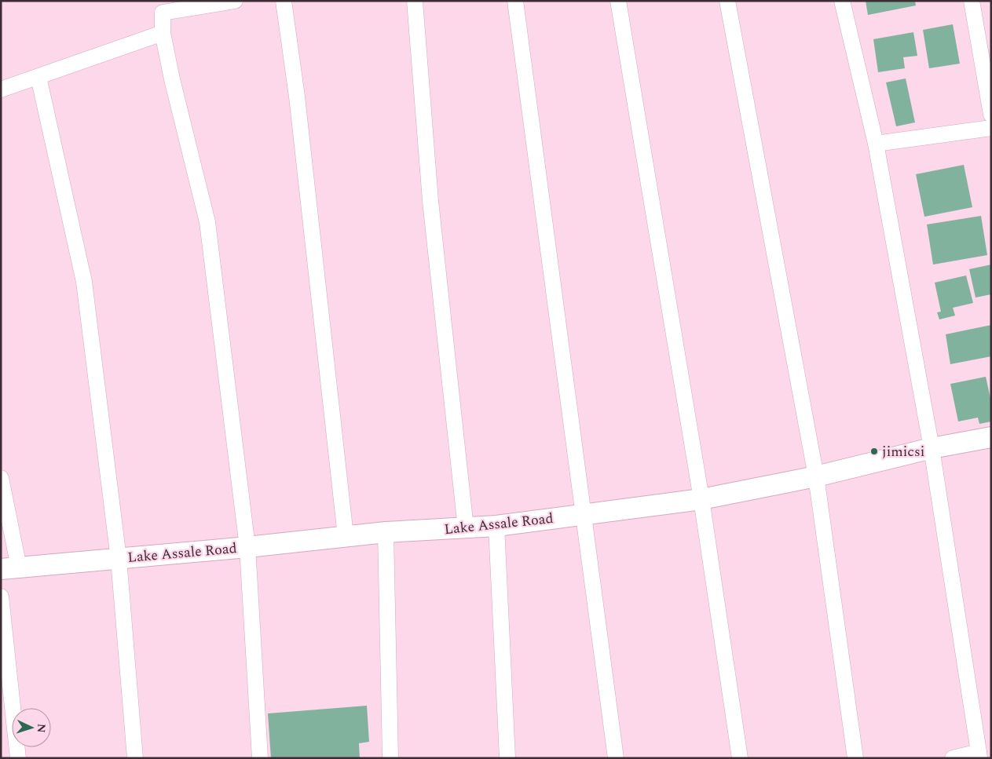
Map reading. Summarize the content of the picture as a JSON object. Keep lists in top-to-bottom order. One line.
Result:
{"streets":{"street":["Lake Assale Road"]},"places":["jimicsi"],"north":"right"}
